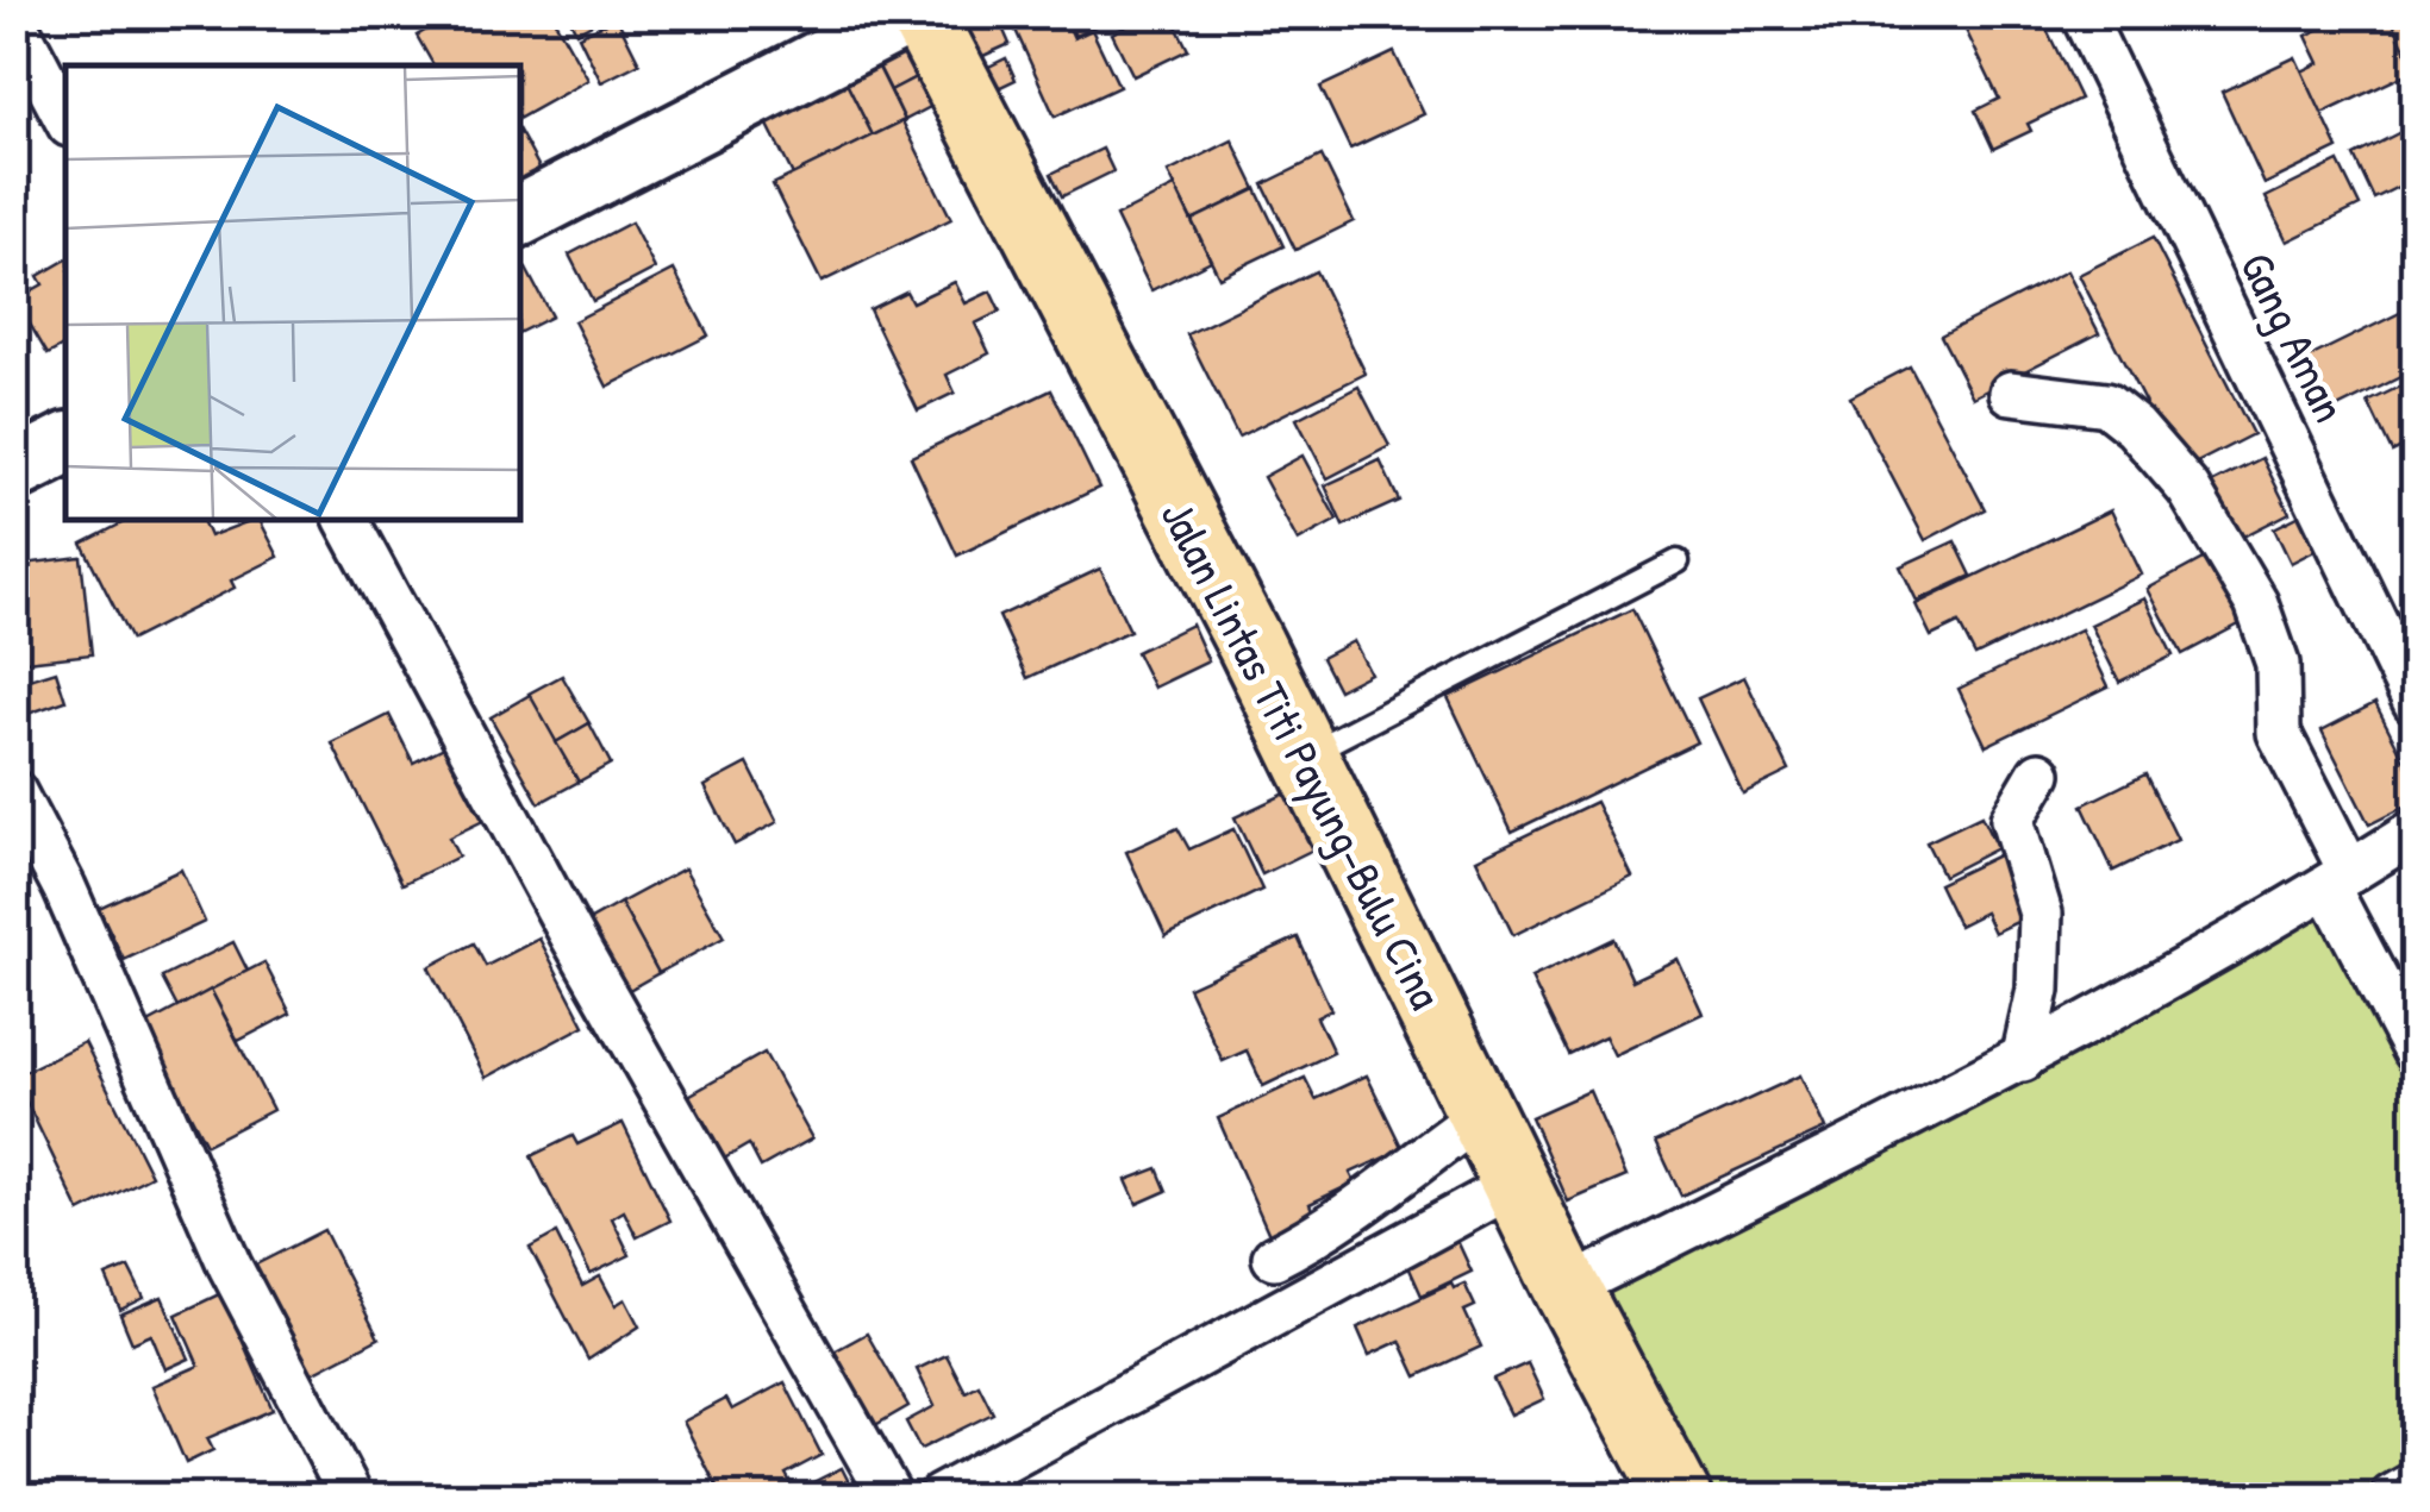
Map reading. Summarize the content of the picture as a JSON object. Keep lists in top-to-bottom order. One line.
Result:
{"streets":{"main road":["Jalan Lintas Titi Payung–Bulu Cina"],"street":["Gang Aman"]}}
